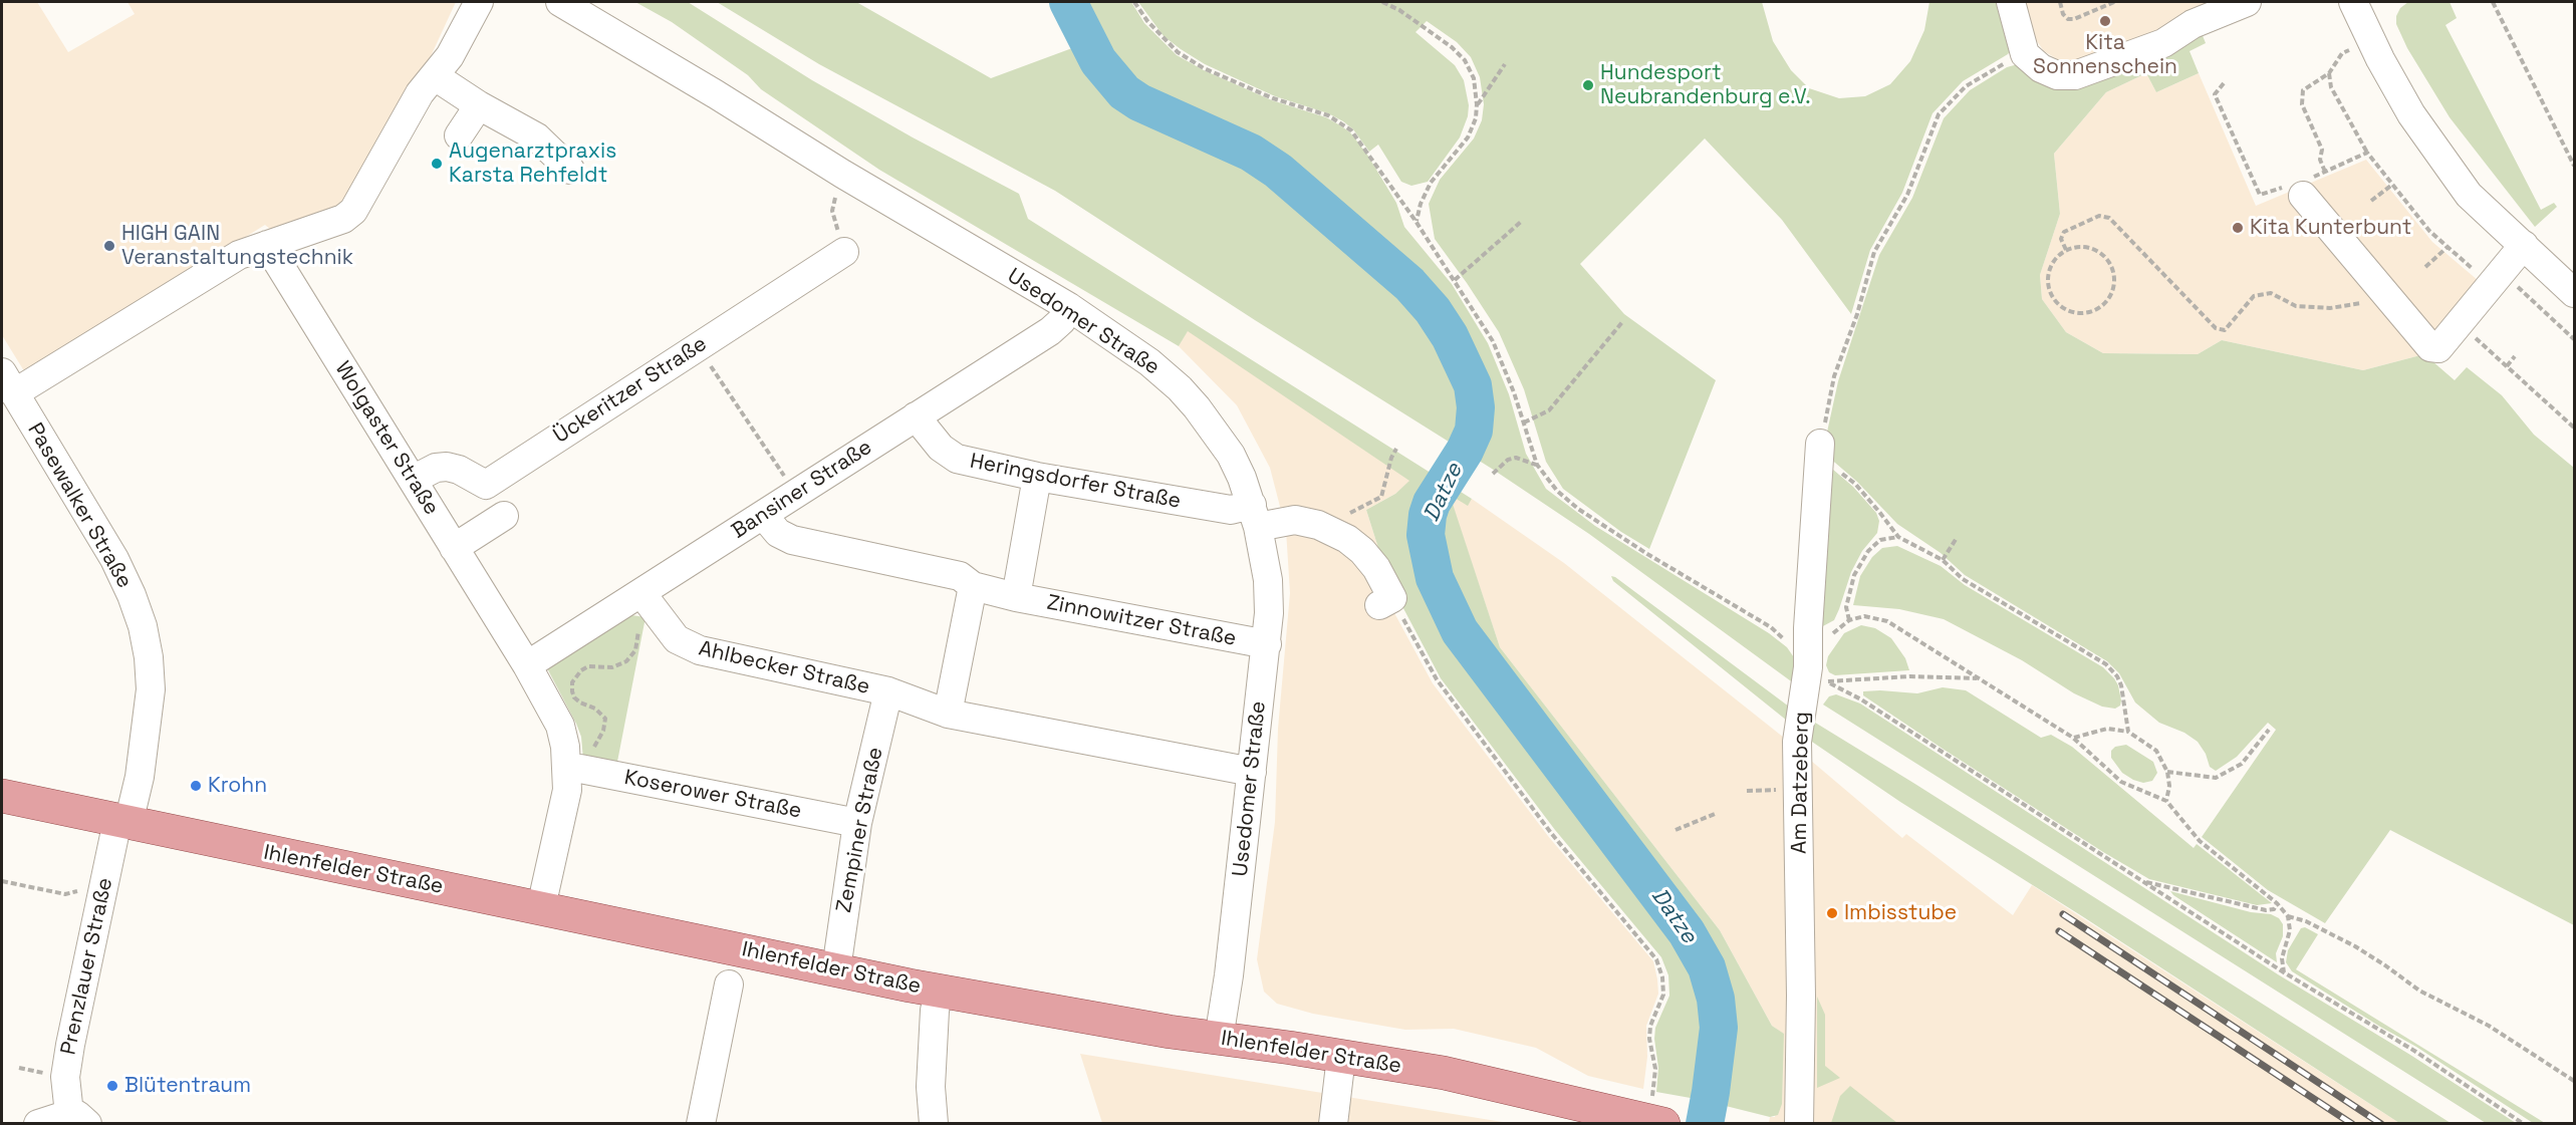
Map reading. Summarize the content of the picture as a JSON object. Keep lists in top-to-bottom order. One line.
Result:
{"streets":{"main road":["Ihlenfelder Straße"],"street":["Usedomer Straße","Ückeritzer Straße","Wolgaster Straße","Heringsdorfer Straße","Bansiner Straße","Pasewalker Straße","Zinnowitzer Straße","Ahlbecker Straße","Am Datzeberg","Koserower Straße","Zempiner Straße","Prenzlauer Straße"]},"crossings":[["Usedomer Straße","Heringsdorfer Straße"],["Usedomer Straße","Bansiner Straße"],["Usedomer Straße","Zinnowitzer Straße"],["Usedomer Straße","Ahlbecker Straße"],["Usedomer Straße","Ihlenfelder Straße"],["Ückeritzer Straße","Wolgaster Straße"],["Wolgaster Straße","Bansiner Straße"],["Wolgaster Straße","Koserower Straße"],["Wolgaster Straße","Ihlenfelder Straße"],["Heringsdorfer Straße","Bansiner Straße"],["Bansiner Straße","Zinnowitzer Straße"],["Bansiner Straße","Ahlbecker Straße"],["Pasewalker Straße","Ihlenfelder Straße"],["Pasewalker Straße","Prenzlauer Straße"],["Ahlbecker Straße","Zempiner Straße"],["Koserower Straße","Zempiner Straße"],["Zempiner Straße","Ihlenfelder Straße"],["Ihlenfelder Straße","Prenzlauer Straße"]],"water":["Datze"],"places":["Kita Sonnenschein","Hundesport Neubrandenburg e.V.","Augenarztpraxis Karsta Rehfeldt","Kita Kunterbunt","HIGH GAIN Veranstaltungstechnik","Krohn","Imbisstube","Blütentraum"]}
